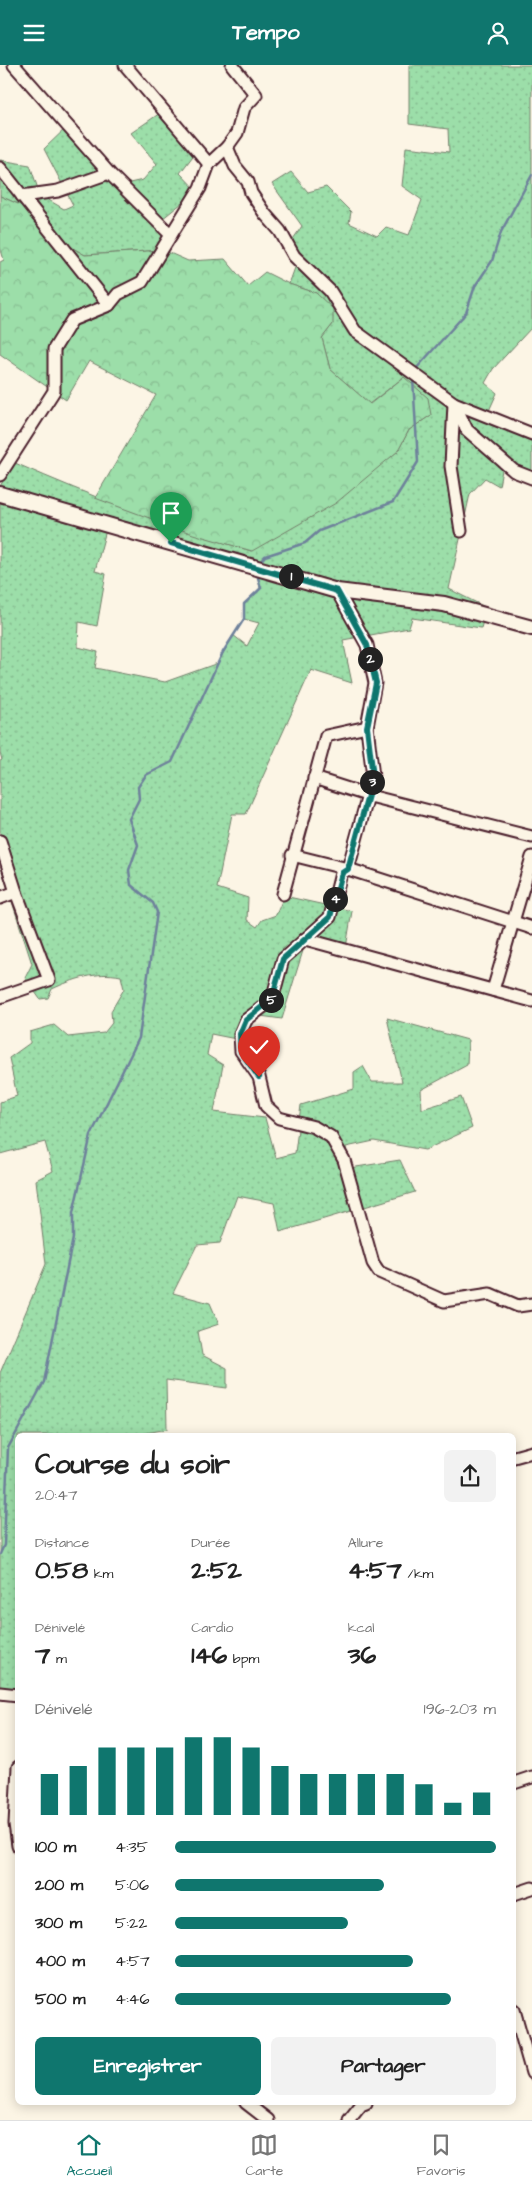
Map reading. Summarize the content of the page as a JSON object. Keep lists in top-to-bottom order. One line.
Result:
{"page":{"header":"Tempo","pins":["1","2","3","4","5"],"heading":["Course du soir","20:47"],"stats":[["Distance","0.58 km"],["Durée","2:52"],["Allure","4:57 /km"],["Dénivelé","7 m"],["Cardio","146 bpm"],["kcal","36"]],"chart":["Dénivelé","196–203 m"],"list":[{"name":"100 m","note":"4:35"},{"name":"200 m","note":"5:06"},{"name":"300 m","note":"5:22"},{"name":"400 m","note":"4:57"},{"name":"500 m","note":"4:46"}],"buttons":["Enregistrer","Partager"],"tabs":["Accueil","Carte","Favoris"]}}
